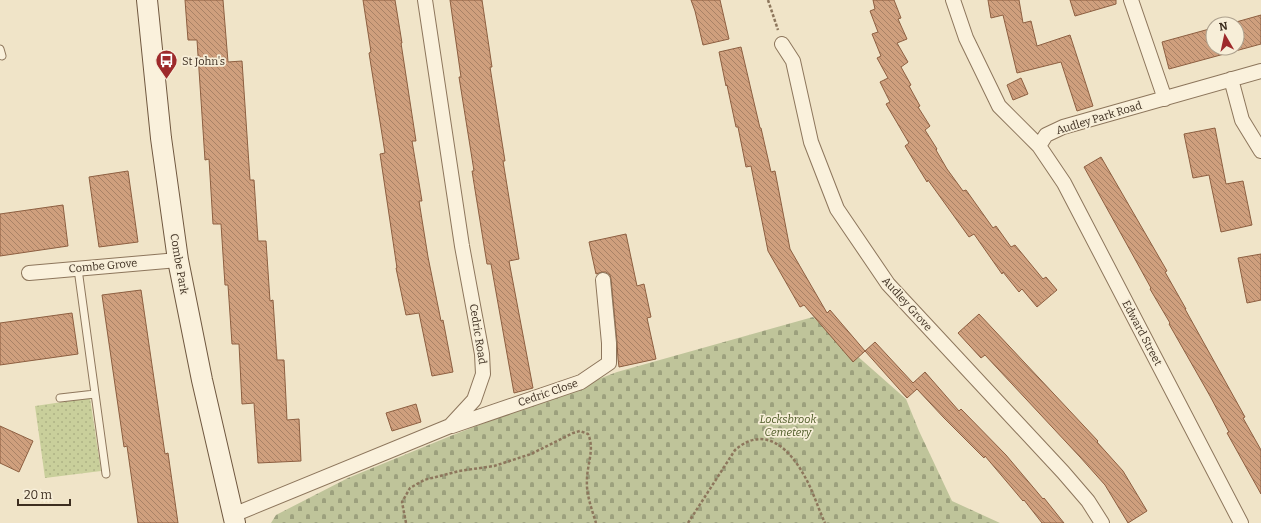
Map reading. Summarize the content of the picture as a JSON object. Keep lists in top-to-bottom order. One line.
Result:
{"streets":{"street":["Audley Park Road","Combe Park","Combe Grove","Audley Grove","Edward Street","Cedric Road","Cedric Close"]},"crossings":[["Audley Park Road","Edward Street"],["Combe Park","Combe Grove"],["Combe Park","Cedric Road"],["Cedric Road","Cedric Close"]],"parks":["Locksbrook Cemetery"],"places":{"bus stop":["St John's"]},"scale_bar":"20 m","north":"top"}
